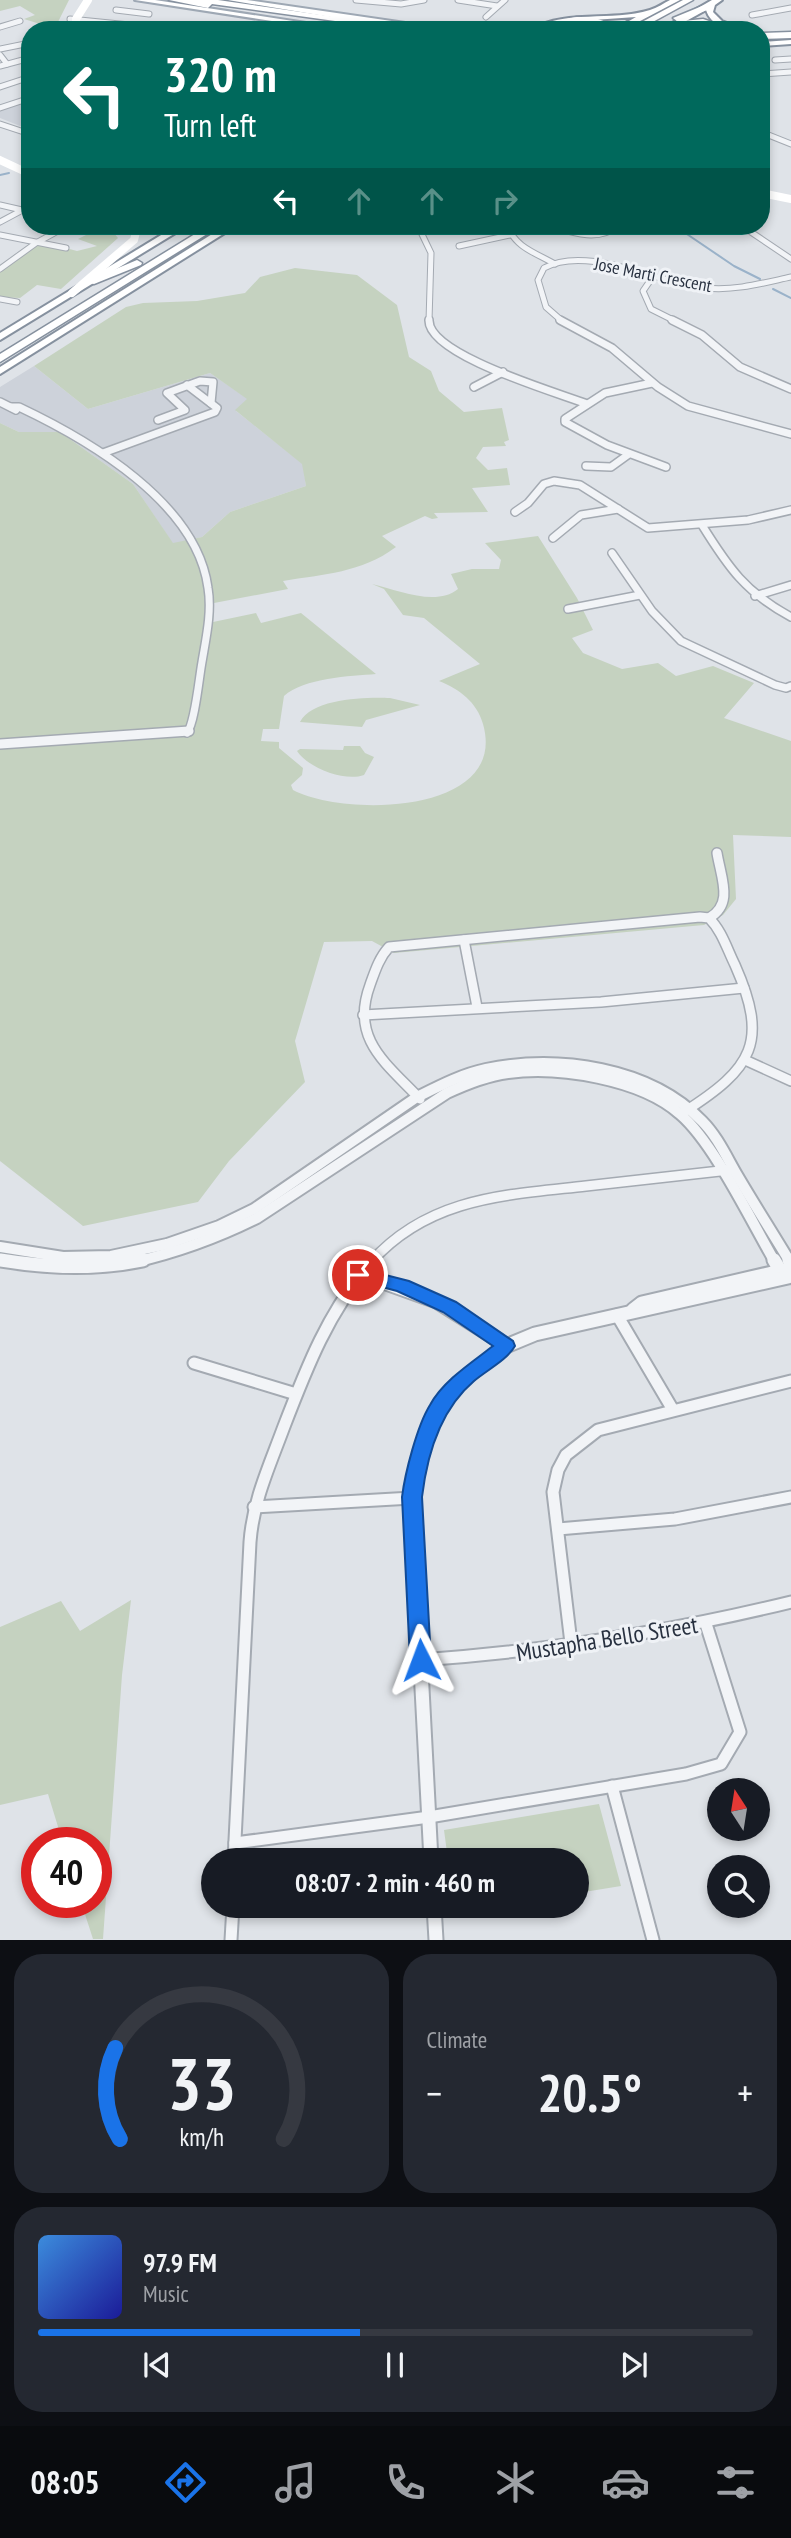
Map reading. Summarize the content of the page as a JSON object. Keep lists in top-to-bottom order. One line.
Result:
{"streets":{"street":["Jose Marti Crescent","Mustapha Bello Street"]},"north":"top","page":{"turn":["320 m","Turn left"],"limit":"40","trip":"08:07 · 2 min · 460 m","tile":"Climate","heat":["−","20.5°","+"],"song":["97.9 FM","Music"],"tabs":"08:05","gauge":["33","km/h"]}}
